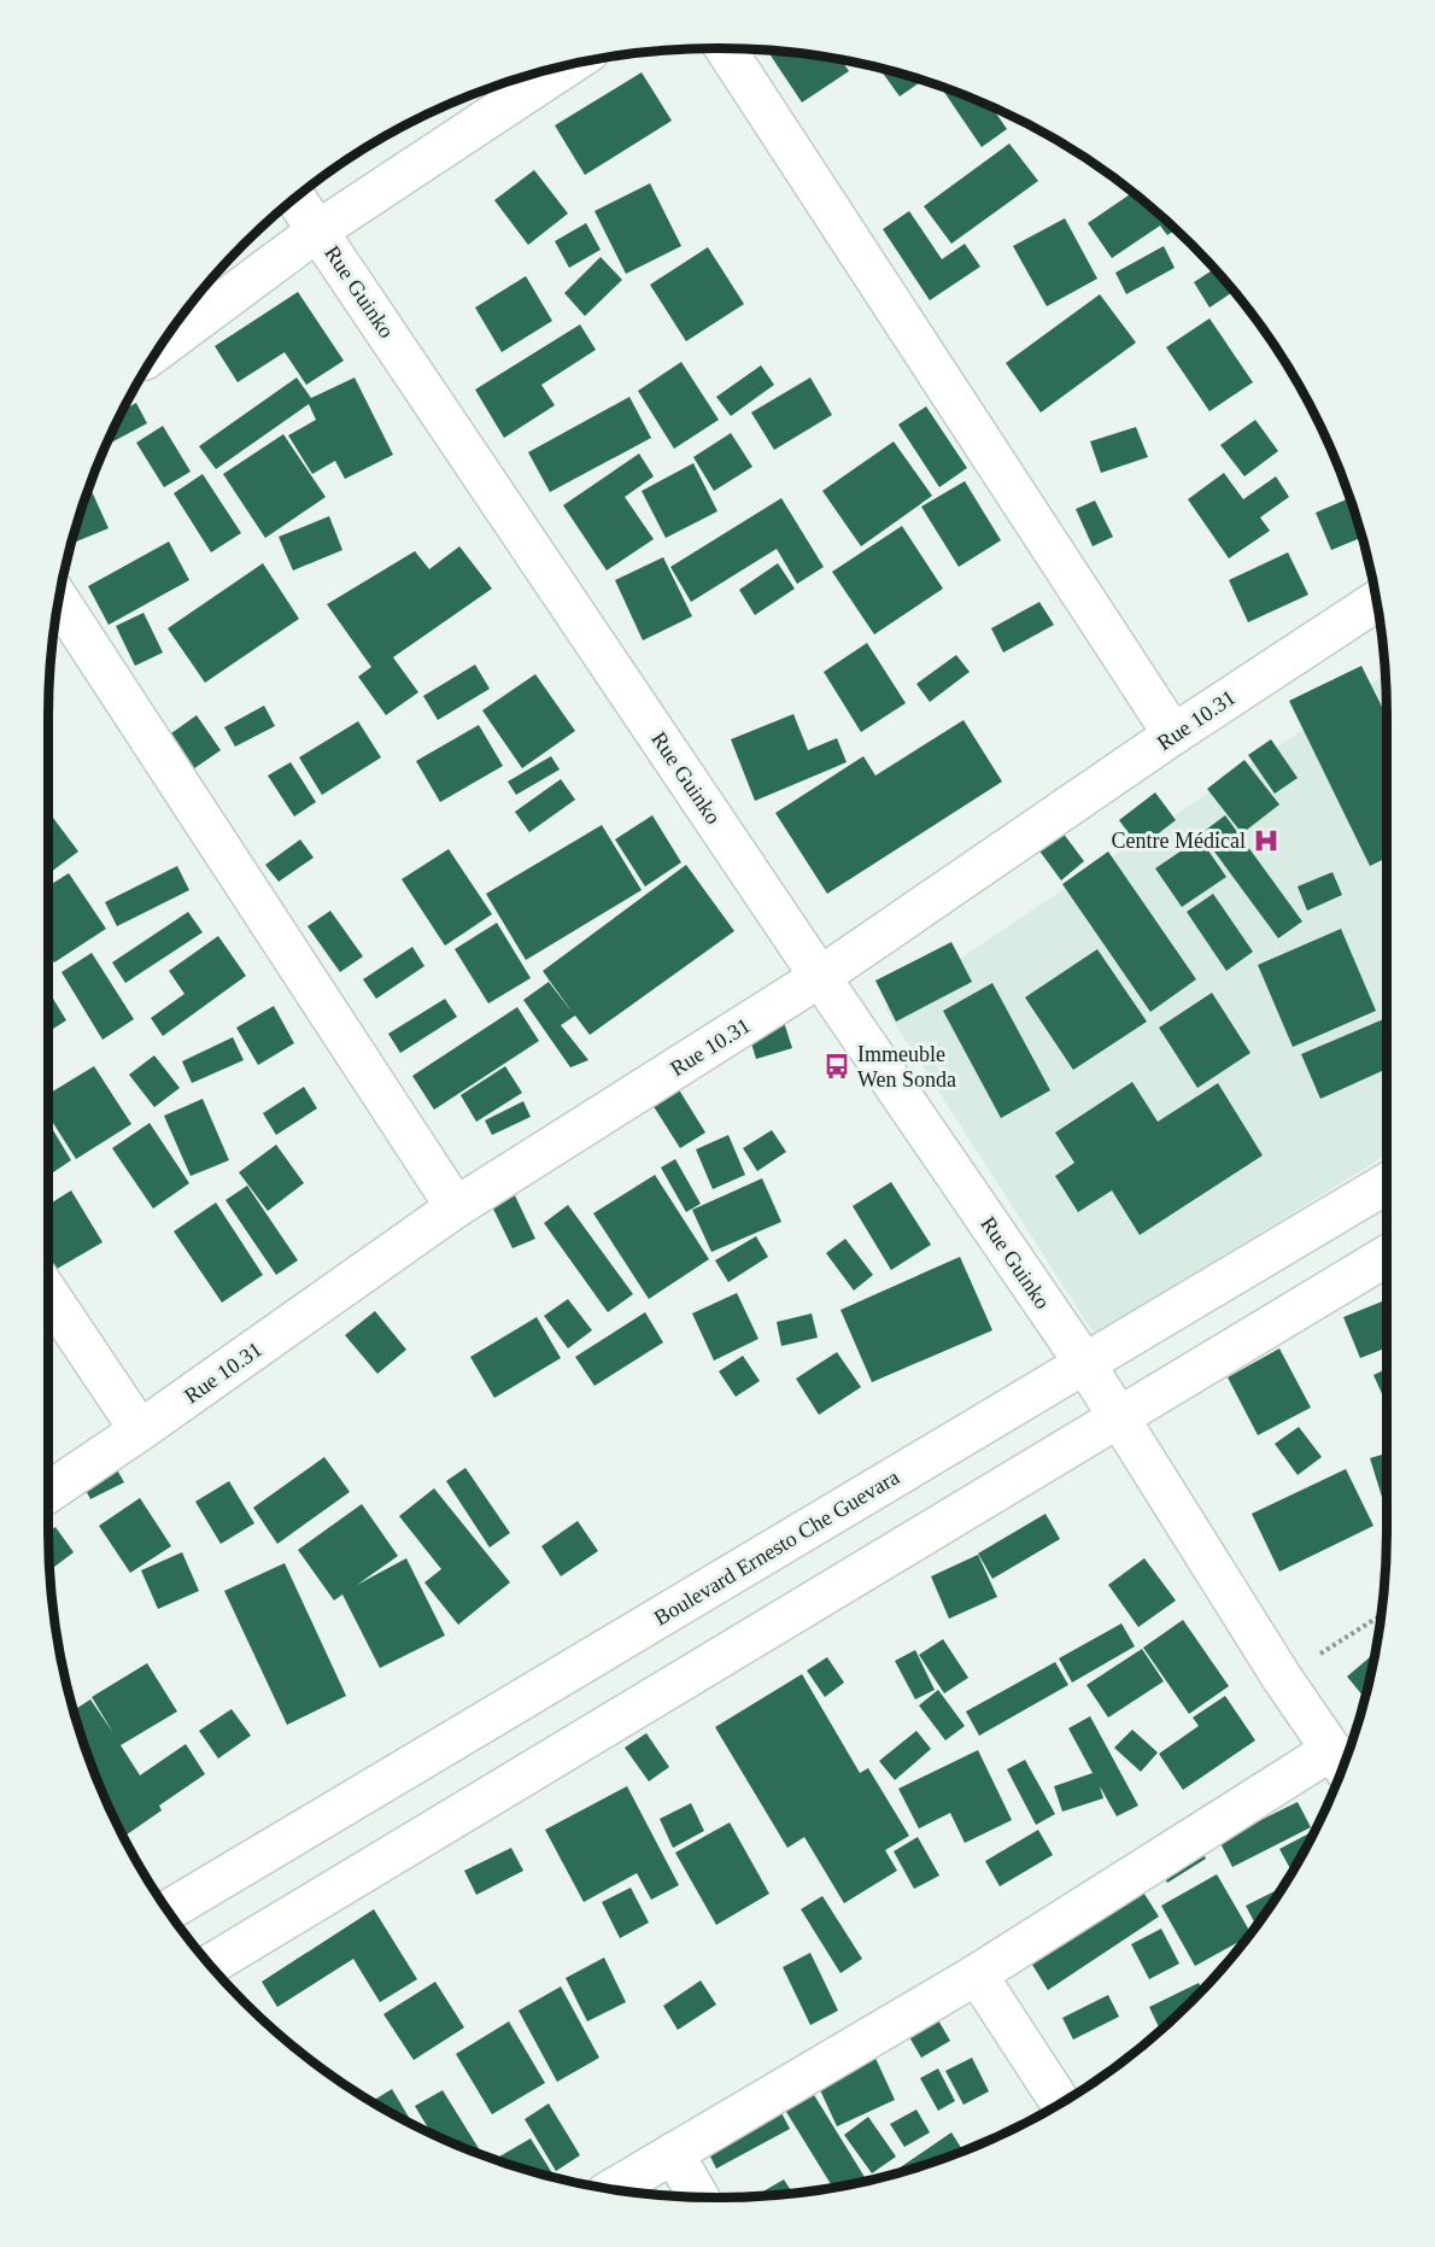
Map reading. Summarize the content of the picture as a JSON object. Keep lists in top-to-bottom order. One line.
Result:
{"streets":{"street":["Rue Guinko","Rue 10.31","Boulevard Ernesto Che Guevara"]},"crossings":[["Rue Guinko","Rue 10.31"],["Rue Guinko","Boulevard Ernesto Che Guevara"]],"places":{"hospital":["Centre Médical"],"bus stop":["Immeuble Wen Sonda"]}}
